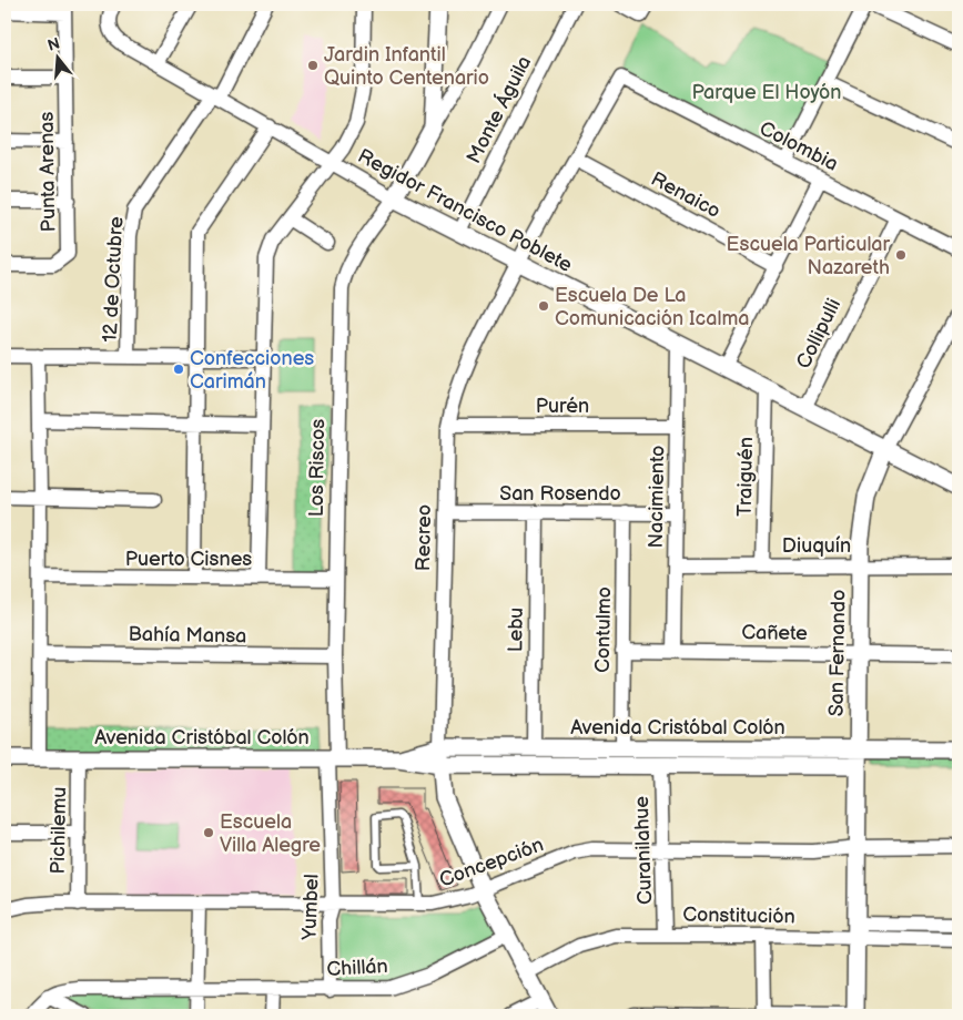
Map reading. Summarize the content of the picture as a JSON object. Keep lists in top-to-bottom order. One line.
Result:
{"streets":{"street":["Monte Águila","Colombia","Punta Arenas","Renaico","Regidor Francisco Poblete","12 de Octubre","Collipulli","Purén","Los Riscos","Traiguén","San Rosendo","Nacimiento","Recreo","Diuquín","Puerto Cisnes","Lebu","Contulmo","Cañete","Bahía Mansa","San Fernando","Avenida Cristóbal Colón","Pichilemu","Curanilahue","Concepción","Yumbel","Constitución","Chillán"]},"crossings":[["Monte Águila","Regidor Francisco Poblete"],["Colombia","Collipulli"],["Colombia","Recreo"],["Renaico","Recreo"],["Regidor Francisco Poblete","12 de Octubre"],["Regidor Francisco Poblete","Collipulli"],["Regidor Francisco Poblete","Los Riscos"],["Regidor Francisco Poblete","Traiguén"],["Regidor Francisco Poblete","Nacimiento"],["Regidor Francisco Poblete","Recreo"],["Regidor Francisco Poblete","San Fernando"],["Purén","Nacimiento"],["Purén","Recreo"],["Los Riscos","Puerto Cisnes"],["Los Riscos","Bahía Mansa"],["Los Riscos","Avenida Cristóbal Colón"],["Los Riscos","Yumbel"],["Traiguén","Diuquín"],["San Rosendo","Nacimiento"],["San Rosendo","Recreo"],["San Rosendo","Lebu"],["San Rosendo","Contulmo"],["Nacimiento","Diuquín"],["Nacimiento","Cañete"],["Recreo","Avenida Cristóbal Colón"],["Recreo","Concepción"],["Recreo","Constitución"],["Recreo","Chillán"],["Diuquín","San Fernando"],["Lebu","Avenida Cristóbal Colón"],["Contulmo","Cañete"],["Contulmo","Avenida Cristóbal Colón"],["Cañete","San Fernando"],["San Fernando","Avenida Cristóbal Colón"],["San Fernando","Concepción"],["San Fernando","Constitución"],["Avenida Cristóbal Colón","Pichilemu"],["Avenida Cristóbal Colón","Curanilahue"],["Avenida Cristóbal Colón","Yumbel"],["Pichilemu","Concepción"],["Curanilahue","Concepción"],["Curanilahue","Constitución"],["Concepción","Yumbel"],["Yumbel","Chillán"]],"parks":["Parque El Hoyón"],"places":["Jardin Infantil Quinto Centenario","Escuela Particular Nazareth","Escuela De La Comunicación Icalma","Confecciones Carimán","Escuela Villa Alegre"],"north":"top"}
